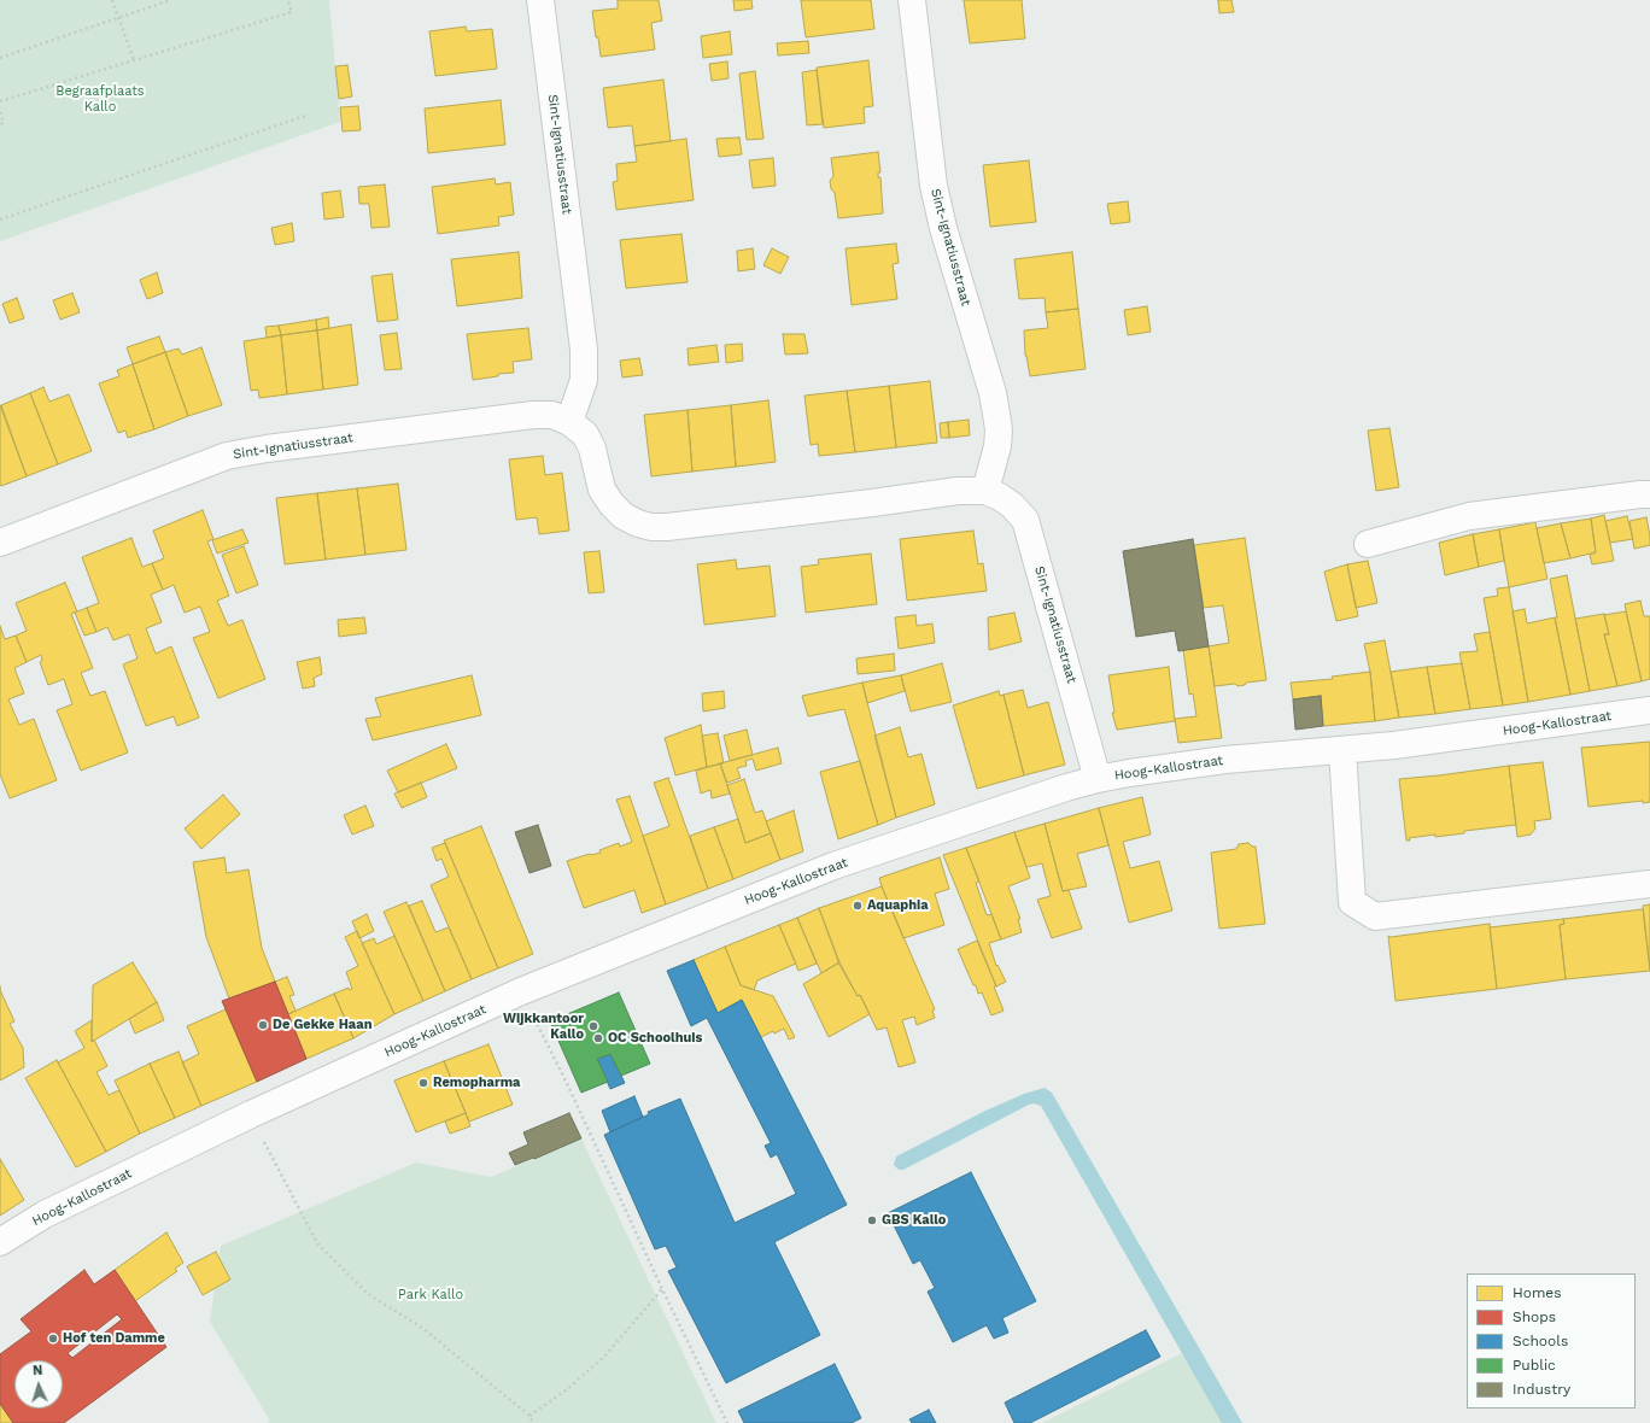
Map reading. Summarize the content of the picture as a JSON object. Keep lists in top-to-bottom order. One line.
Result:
{"streets":{"street":["Sint-Ignatiusstraat","Hoog-Kallostraat"]},"crossings":[["Sint-Ignatiusstraat","Hoog-Kallostraat"]],"parks":["Begraafplaats Kallo","Park Kallo"],"places":["Aquaphia","De Gekke Haan","Wijkkantoor Kallo","OC Schoolhuis","Remopharma","GBS Kallo","Hof ten Damme"],"legend":["Homes","Shops","Schools","Public","Industry"],"north":"top"}
